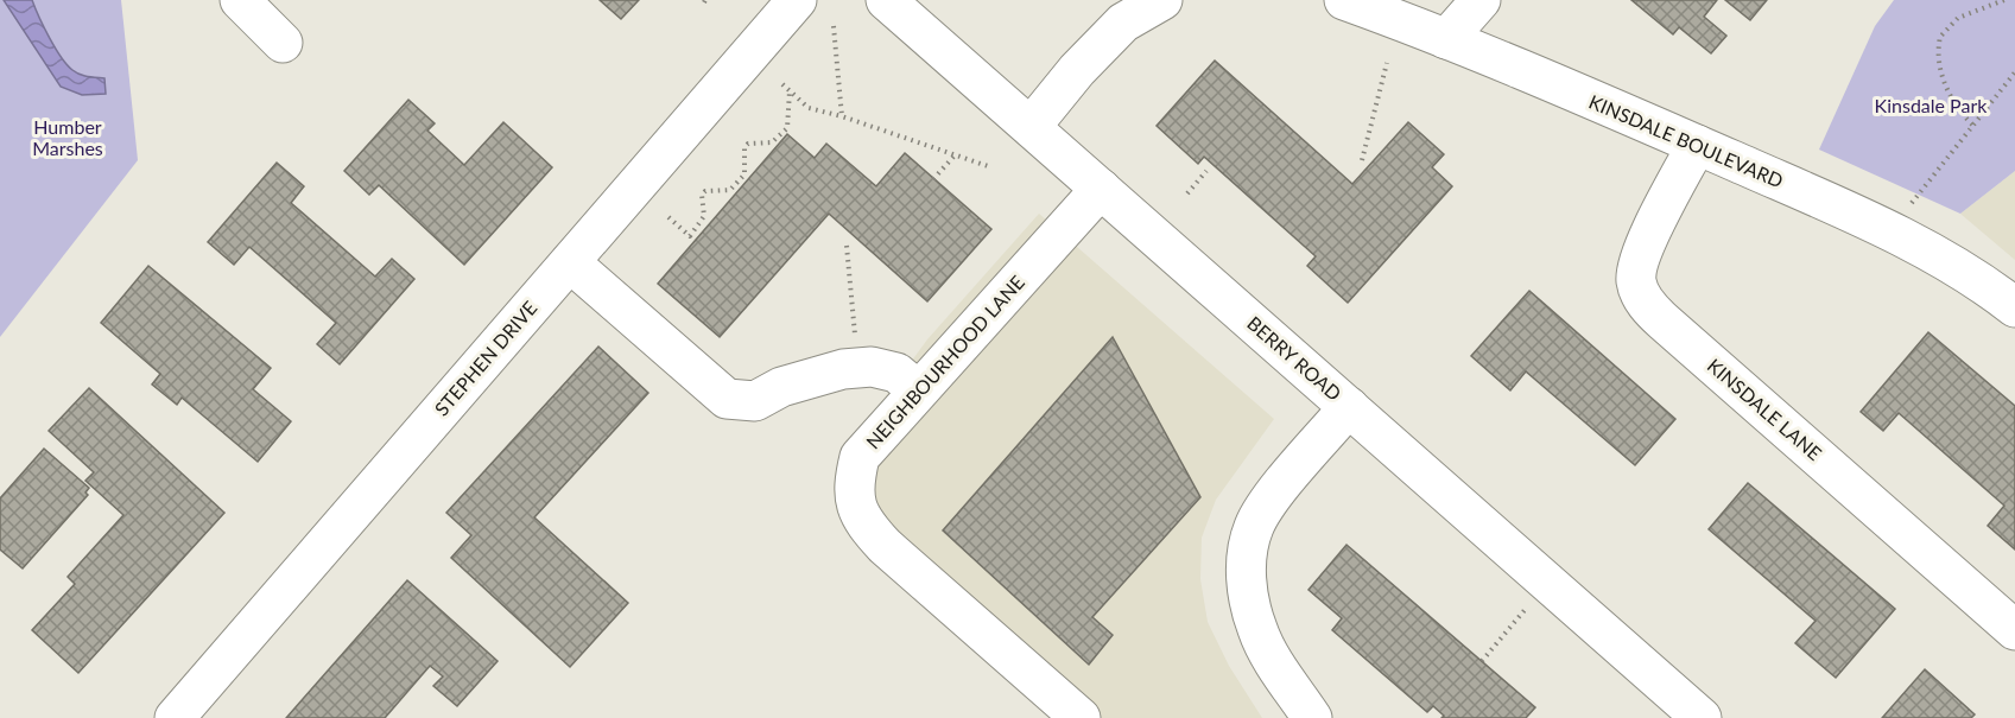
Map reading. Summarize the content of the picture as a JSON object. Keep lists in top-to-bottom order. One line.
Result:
{"streets":{"street":["KINSDALE BOULEVARD","STEPHEN DRIVE","BERRY ROAD","NEIGHBOURHOOD LANE","KINSDALE LANE"]},"crossings":[["KINSDALE BOULEVARD","KINSDALE LANE"],["BERRY ROAD","NEIGHBOURHOOD LANE"]],"parks":["Kinsdale Park","Humber Marshes"]}
